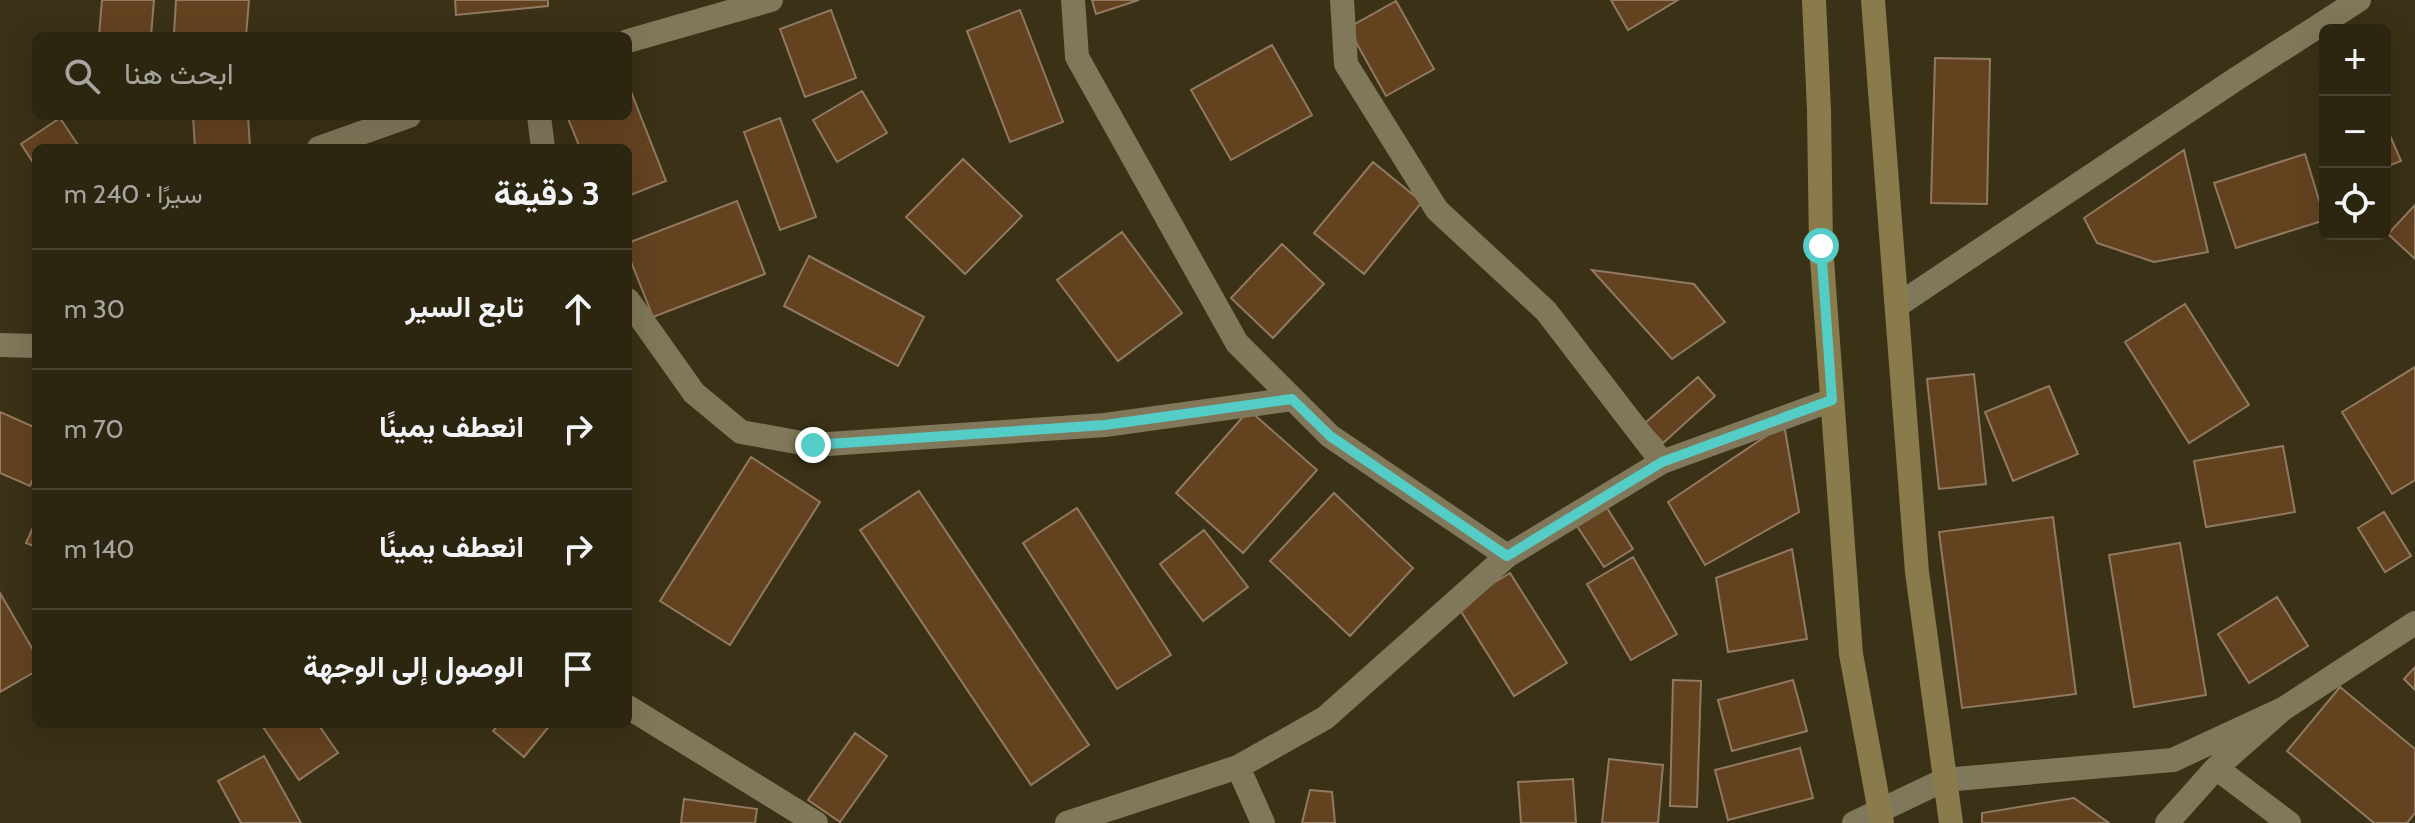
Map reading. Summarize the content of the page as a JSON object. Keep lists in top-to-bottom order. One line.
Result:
{"page":{"map_buttons":["+","−"],"search":"ابحث هنا","heading":["3 دقيقة","سيرًا · 240 m"],"list":[["تابع السير","30 m"],["انعطف يمينًا","70 m"],["انعطف يمينًا","140 m"],"الوصول إلى الوجهة"]}}
